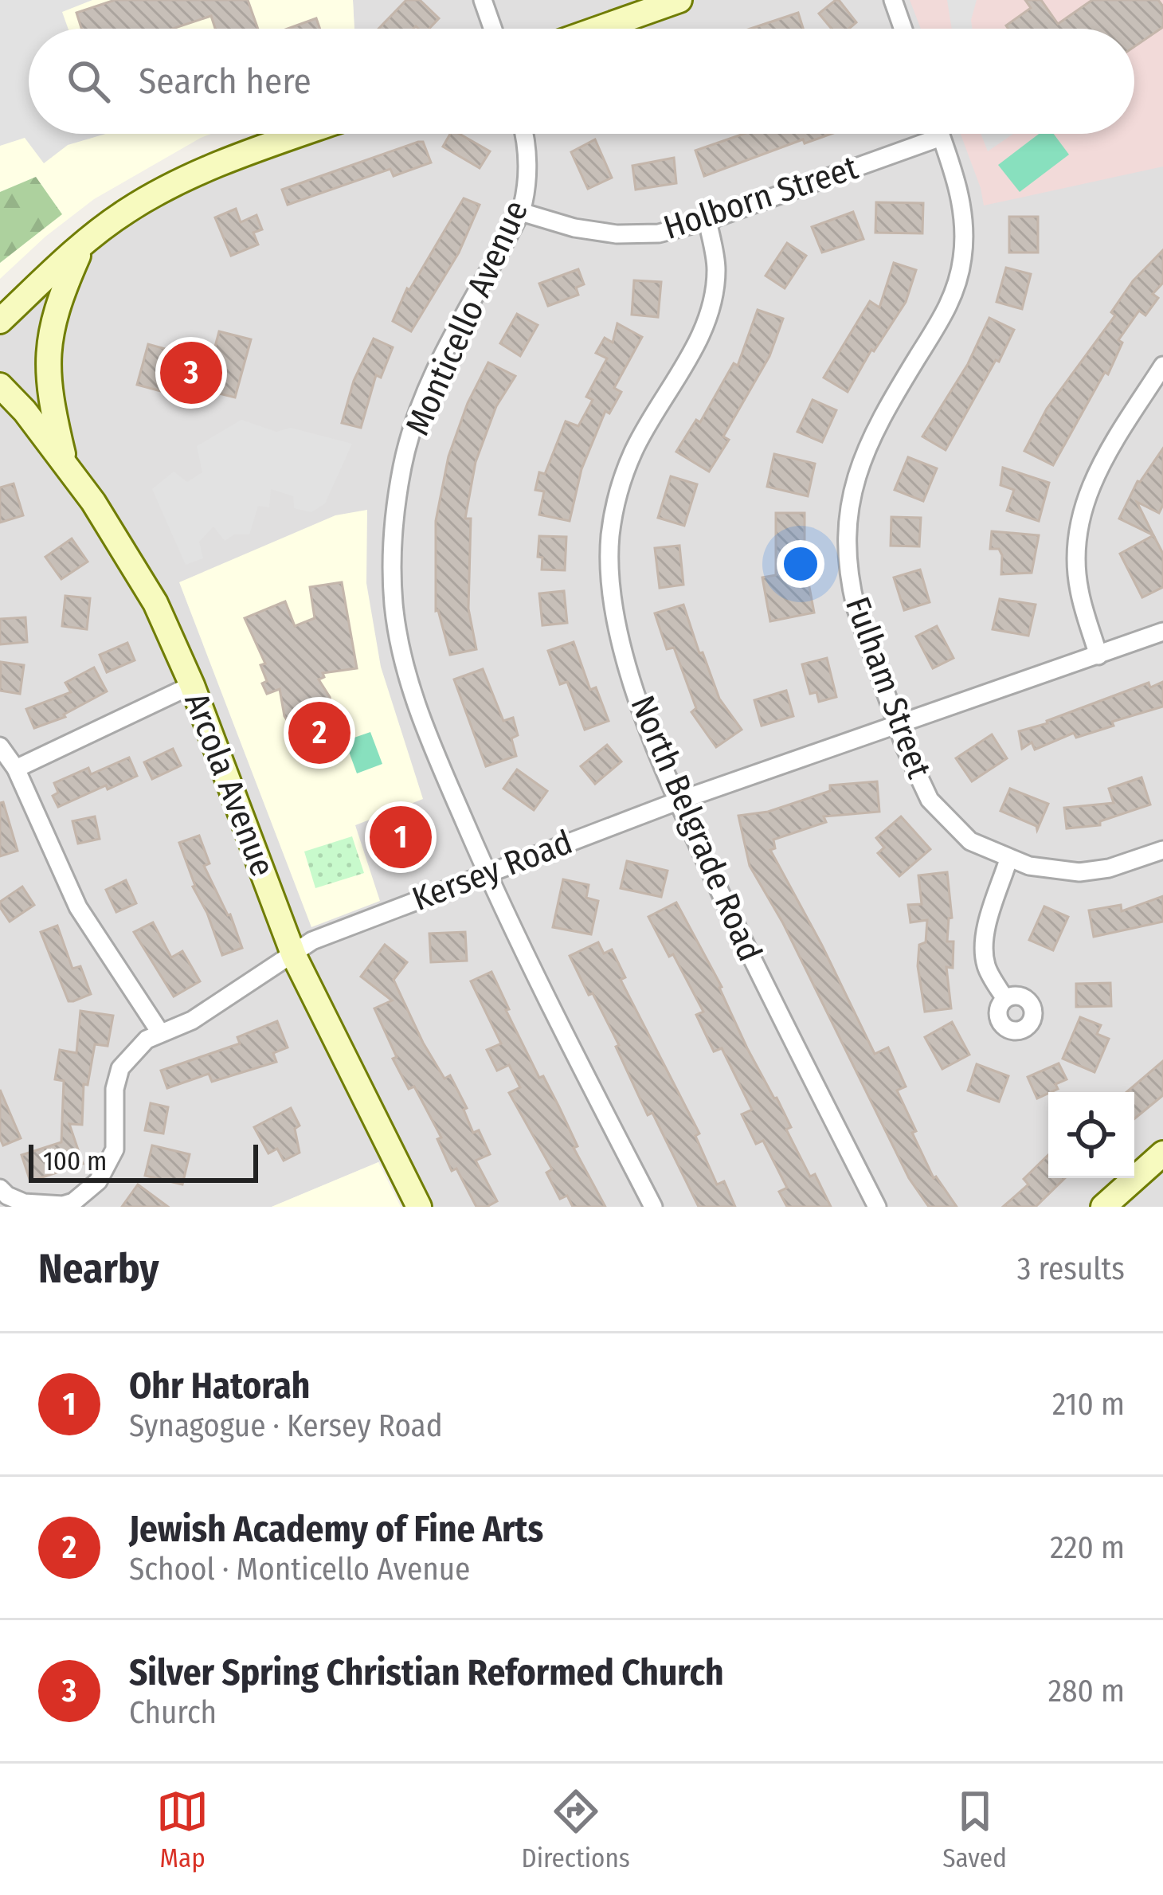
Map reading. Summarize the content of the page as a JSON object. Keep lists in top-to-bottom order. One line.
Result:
{"streets":{"street":["Holborn Street","Monticello Avenue","Fulham Street","Arcola Avenue","North Belgrade Road","Kersey Road"]},"crossings":[["Holborn Street","Monticello Avenue"],["Holborn Street","Fulham Street"],["Holborn Street","North Belgrade Road"],["Monticello Avenue","Kersey Road"],["Fulham Street","Kersey Road"],["Arcola Avenue","Kersey Road"],["North Belgrade Road","Kersey Road"]],"scale_bar":"100 m","page":{"search":"Search here","pins":["3","2","1"],"scale":"100 m","heading":["Nearby","3 results"],"list":[{"mark":"1","name":"Ohr Hatorah","note":"Synagogue · Kersey Road","value":"210 m"},{"mark":"2","name":"Jewish Academy of Fine Arts","note":"School · Monticello Avenue","value":"220 m"},{"mark":"3","name":"Silver Spring Christian Reformed Church","note":"Church","value":"280 m"}],"nav":["Map","Directions","Saved"]}}
